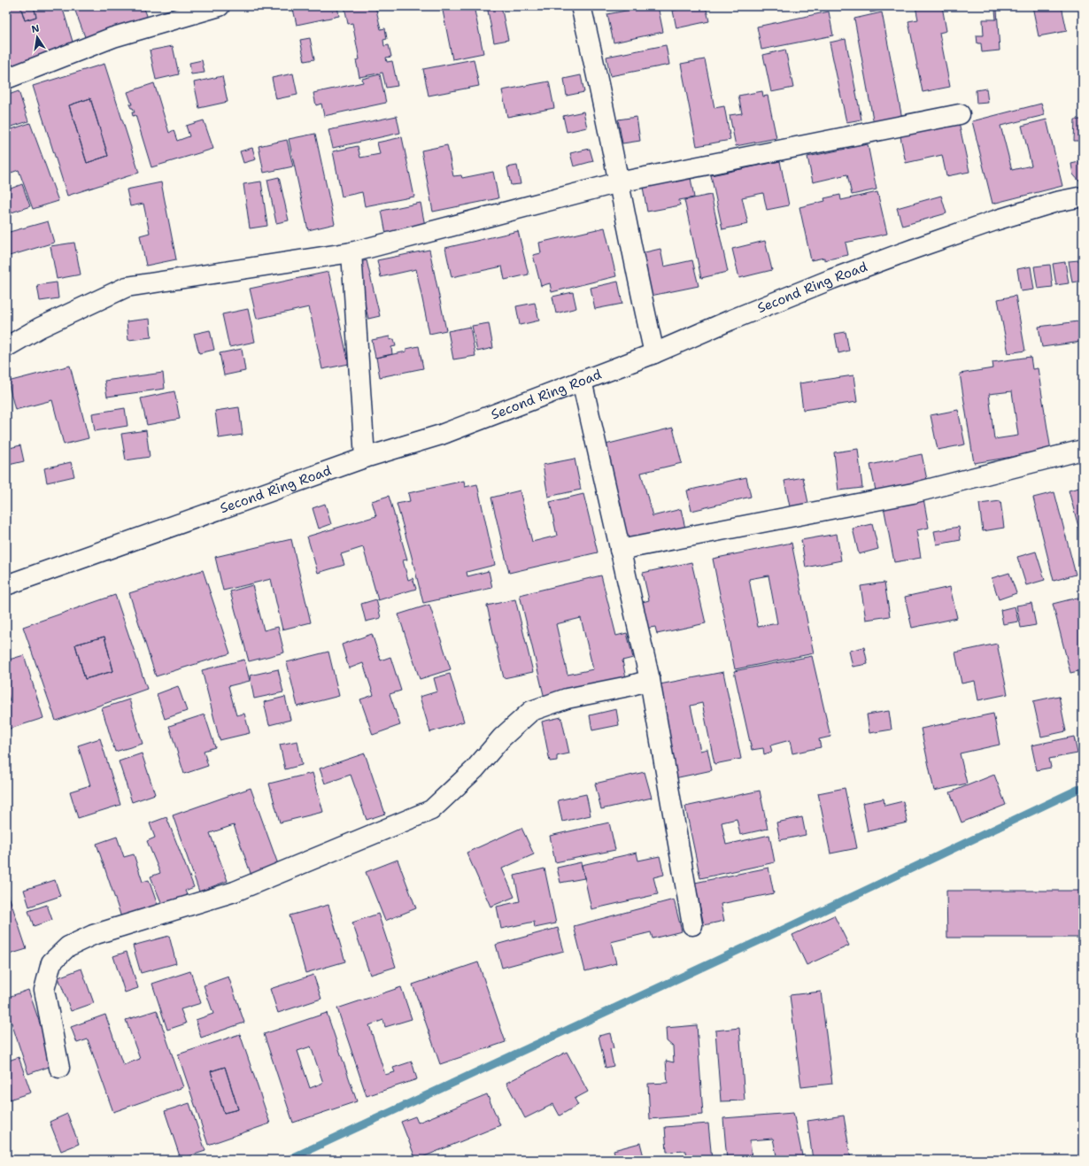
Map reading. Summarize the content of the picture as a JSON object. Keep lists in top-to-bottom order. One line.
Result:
{"streets":{"street":["Second Ring Road"]},"north":"top"}
